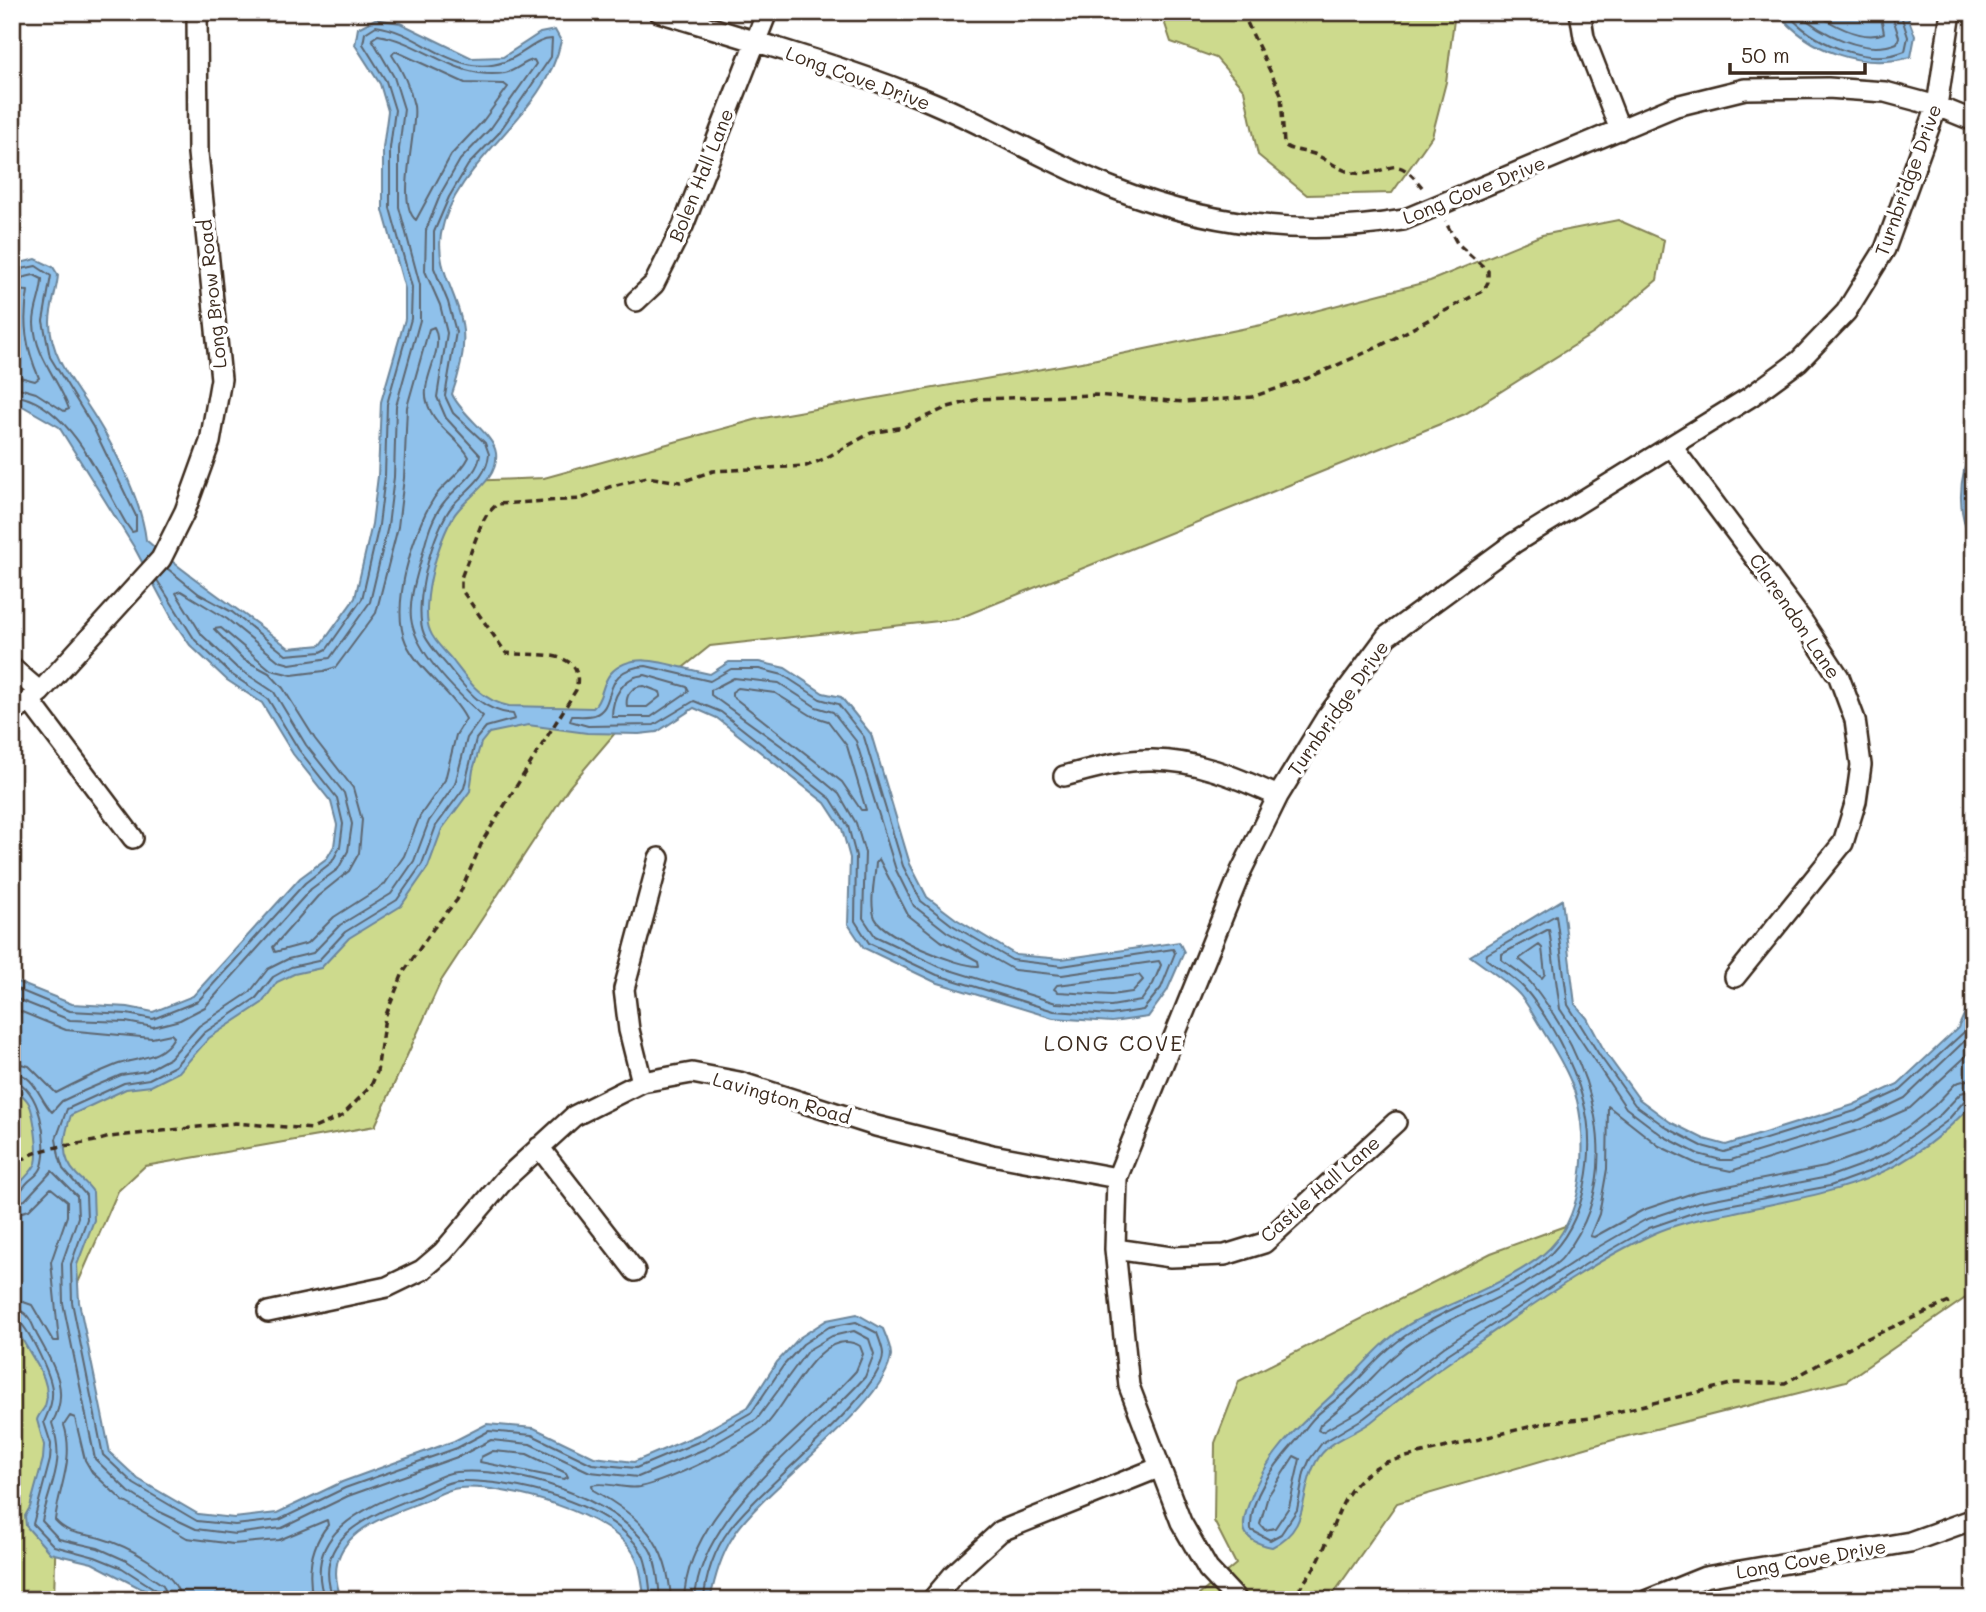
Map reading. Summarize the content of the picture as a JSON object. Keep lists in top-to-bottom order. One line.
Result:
{"streets":{"street":["Long Cove Drive","Bolen Hall Lane","Turnbridge Drive","Long Brow Road","Clarendon Lane","Lavington Road","Castle Hall Lane"]},"crossings":[["Long Cove Drive","Bolen Hall Lane"],["Long Cove Drive","Turnbridge Drive"],["Turnbridge Drive","Clarendon Lane"],["Turnbridge Drive","Lavington Road"],["Turnbridge Drive","Castle Hall Lane"]],"districts":["LONG COVE"],"scale_bar":"50 m"}
